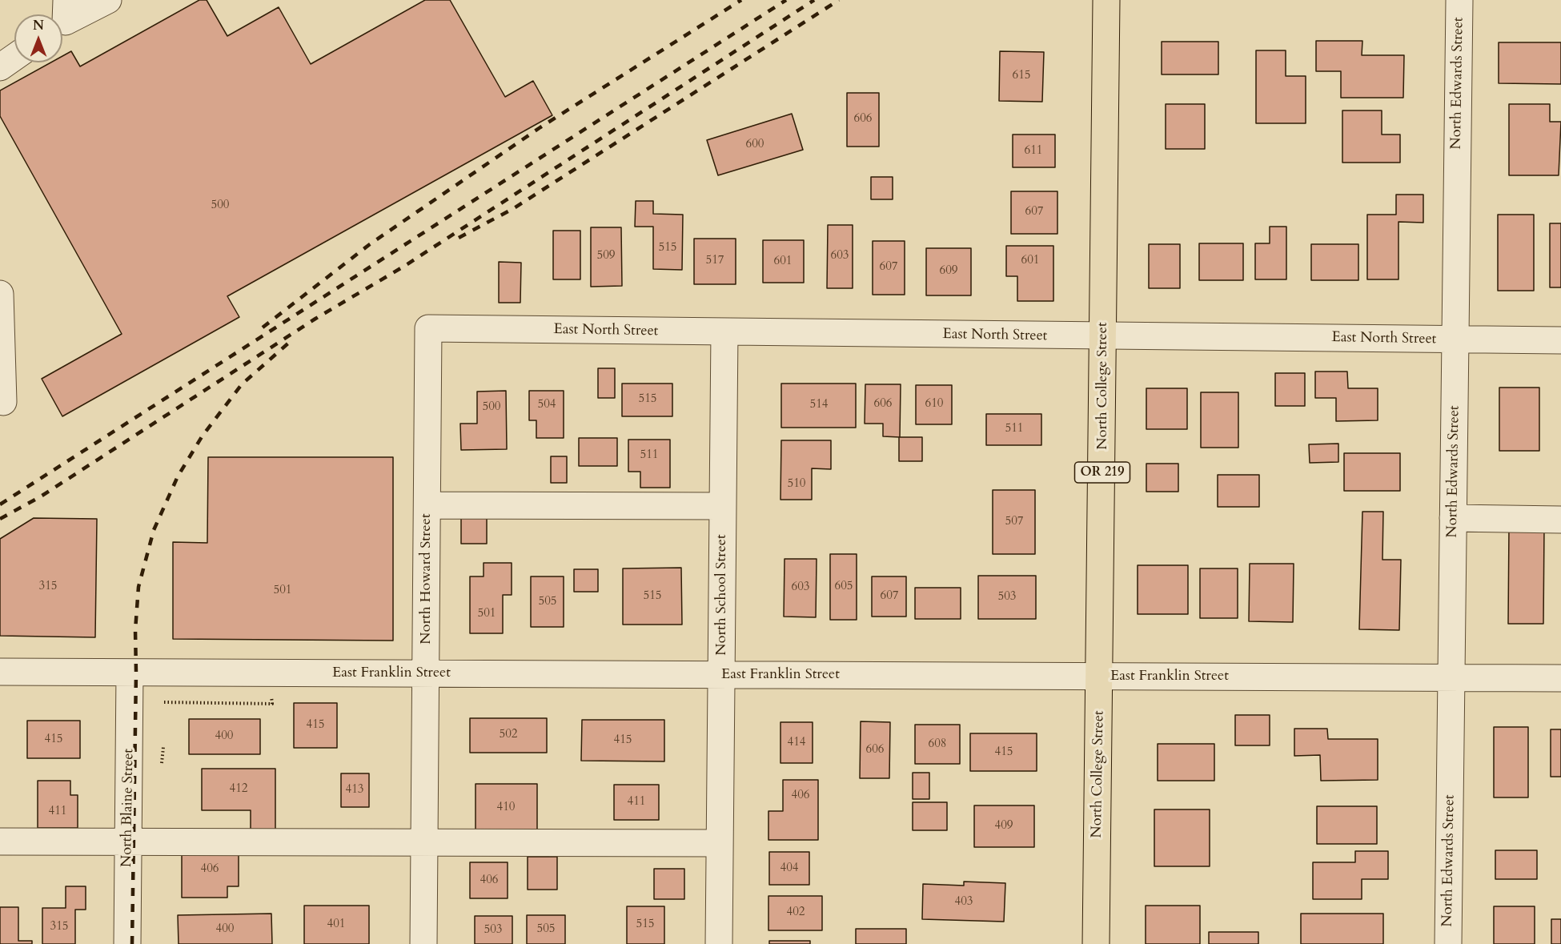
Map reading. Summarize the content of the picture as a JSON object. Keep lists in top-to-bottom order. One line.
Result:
{"streets":{"main road":["North College Street","OR 219"],"street":["North Edwards Street","East North Street","North Howard Street","North School Street","East Franklin Street","North Blaine Street"]},"crossings":[["North Edwards Street","East North Street"],["North Edwards Street","East Franklin Street"],["East North Street","North College Street"],["East North Street","North Howard Street"],["East North Street","North School Street"],["North College Street","East Franklin Street"],["North Howard Street","East Franklin Street"],["North School Street","East Franklin Street"],["East Franklin Street","North Blaine Street"]],"house_numbers":["615","606","600","611","500","607","515","509","603","517","601","601","607","609","515","606","610","504","514","500","511","511","510","507","315","605","603","501","515","607","503","505","501","415","502","400","415","415","414","608","606","415","412","413","406","411","410","411","409","404","406","406","403","402","401","515","315","400","505","503"],"north":"top"}
